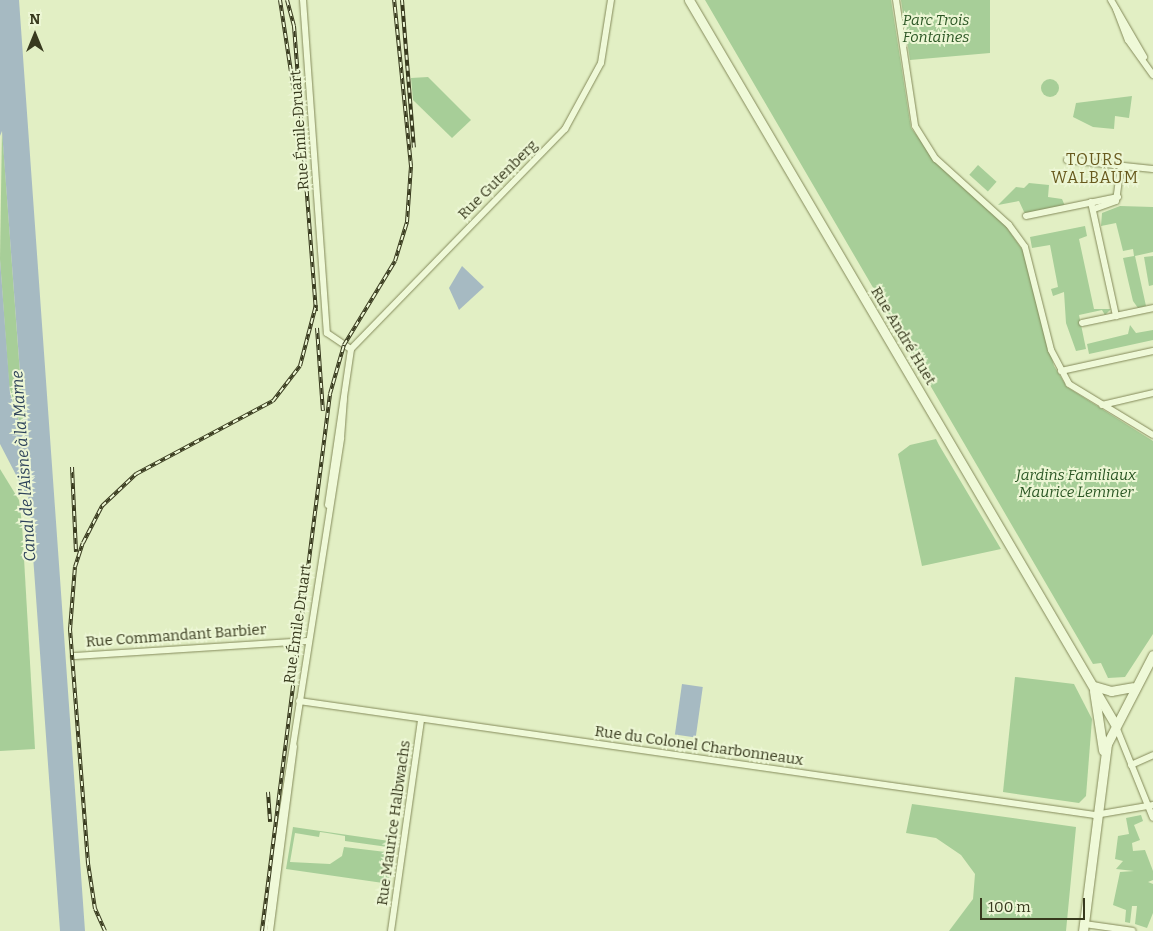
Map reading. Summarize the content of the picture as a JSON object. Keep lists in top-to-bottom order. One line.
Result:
{"streets":{"street":["Rue Émile Druart","Rue Gutenberg","Rue André Huet","Rue Commandant Barbier","Rue du Colonel Charbonneaux","Rue Maurice Halbwachs"]},"crossings":[["Rue Émile Druart","Rue Gutenberg"],["Rue Émile Druart","Rue Commandant Barbier"],["Rue Émile Druart","Rue du Colonel Charbonneaux"],["Rue du Colonel Charbonneaux","Rue Maurice Halbwachs"]],"districts":["TOURS WALBAUM"],"water":["Canal de l'Aisne à la Marne"],"parks":["Parc Trois Fontaines","Jardins Familiaux Maurice Lemmer"],"scale_bar":"100 m","north":"top"}
